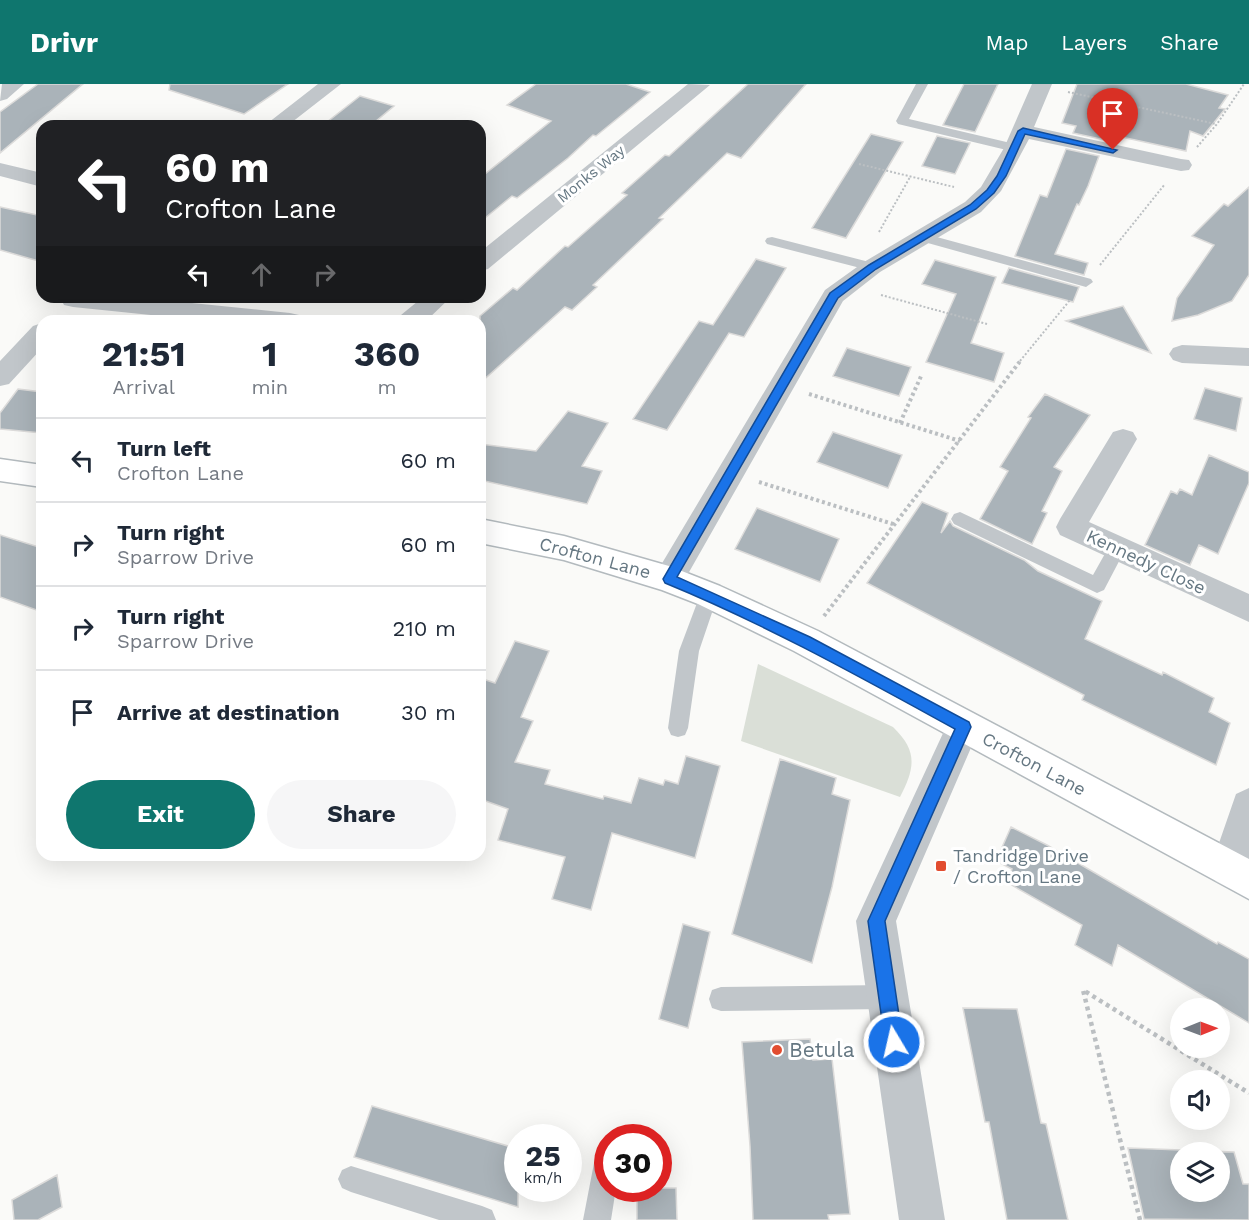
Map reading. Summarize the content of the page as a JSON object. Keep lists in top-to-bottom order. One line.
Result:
{"streets":{"street":["Monks Way","Crofton Lane","Kennedy Close"]},"places":{"transit":["Tandridge Drive / Crofton Lane"],"other":["Betula"]},"north":"right","page":{"header":"Drivr","nav":["Map","Layers","Share"],"turn":["60 m","Crofton Lane"],"eta":["21:51","Arrival","1","min","360","m"],"list":[{"name":"Turn left","note":"Crofton Lane","value":"60 m"},{"name":"Turn right","note":"Sparrow Drive","value":"60 m"},{"name":"Turn right","note":"Sparrow Drive","value":"210 m"},{"name":"Arrive at destination","value":"30 m"}],"buttons":["Exit","Share"],"speed":"25 km/h","limit":"30"}}
